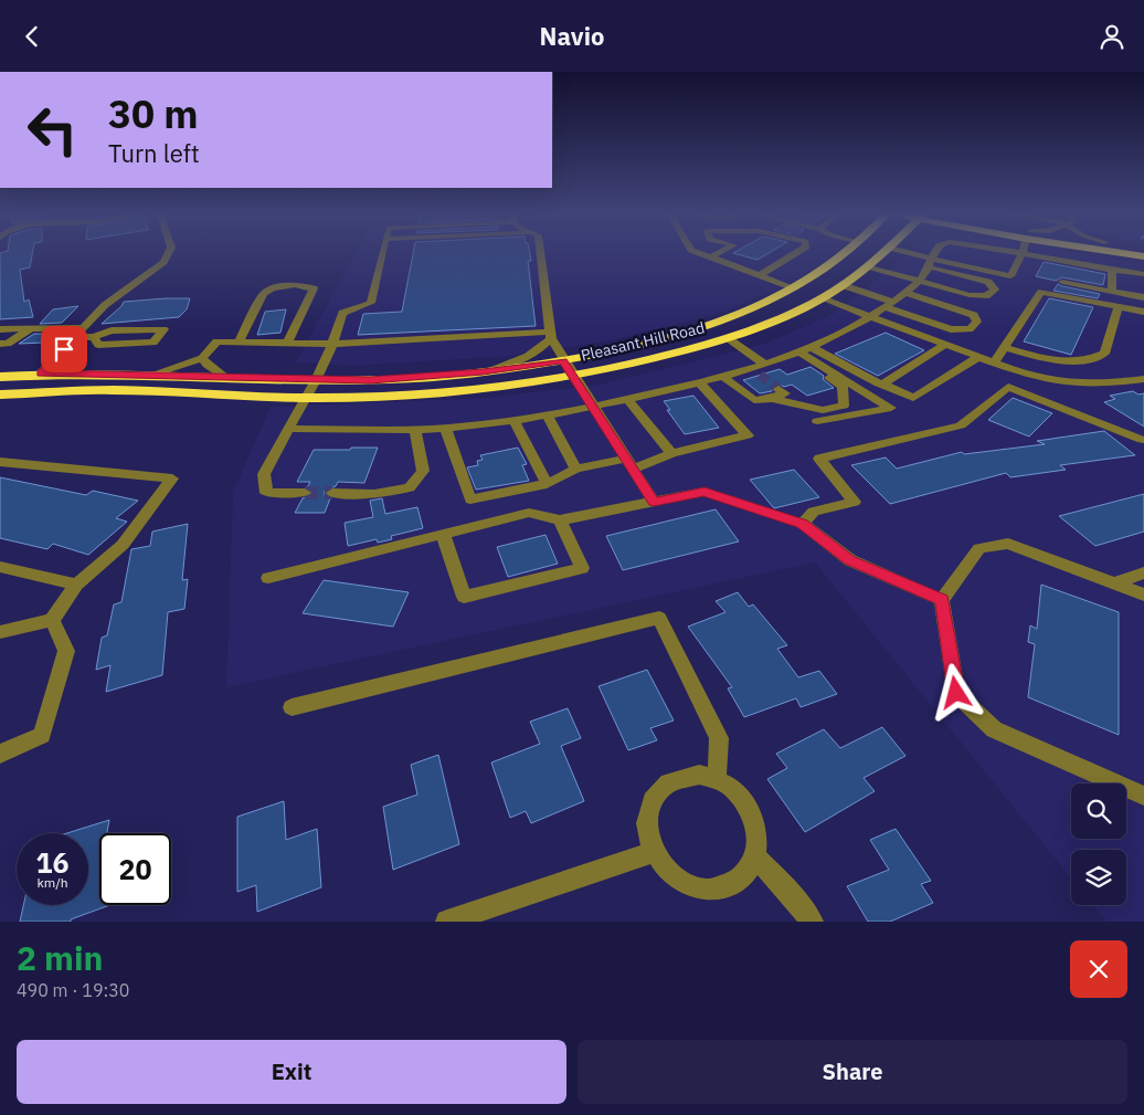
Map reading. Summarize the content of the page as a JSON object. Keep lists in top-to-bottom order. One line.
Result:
{"streets":{"highway":["Pleasant Hill Road"]},"page":{"header":"Navio","turn":["30 m","Turn left"],"speed":"16 km/h","limit":"20","heading":["2 min","490 m · 19:30"],"buttons":["Exit","Share"]}}
